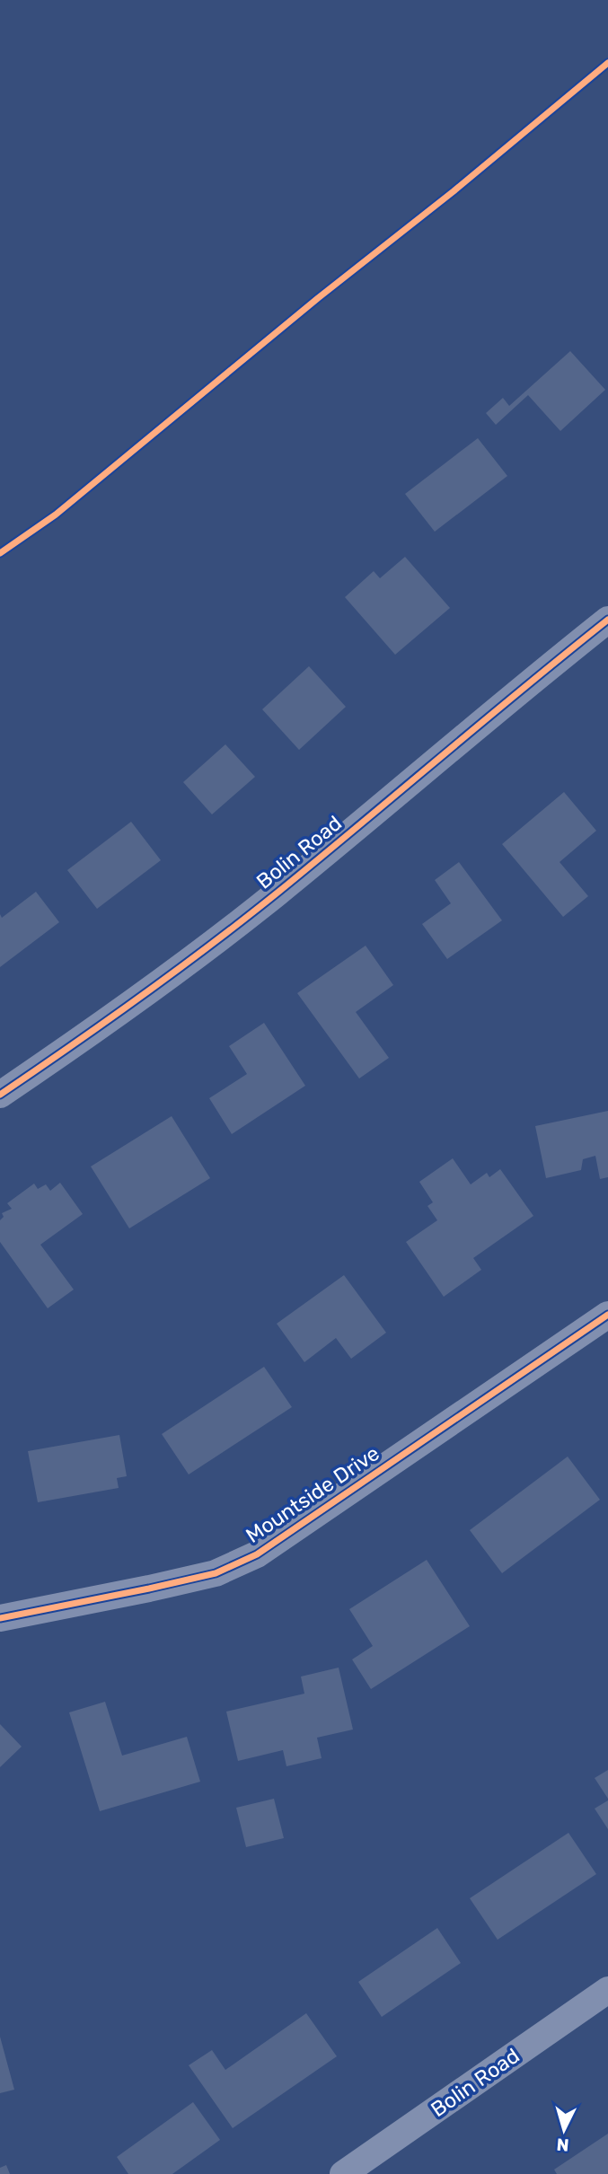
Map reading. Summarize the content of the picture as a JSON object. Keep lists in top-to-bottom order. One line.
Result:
{"streets":{"street":["Bolin Road","Mountside Drive"]},"north":"bottom"}
